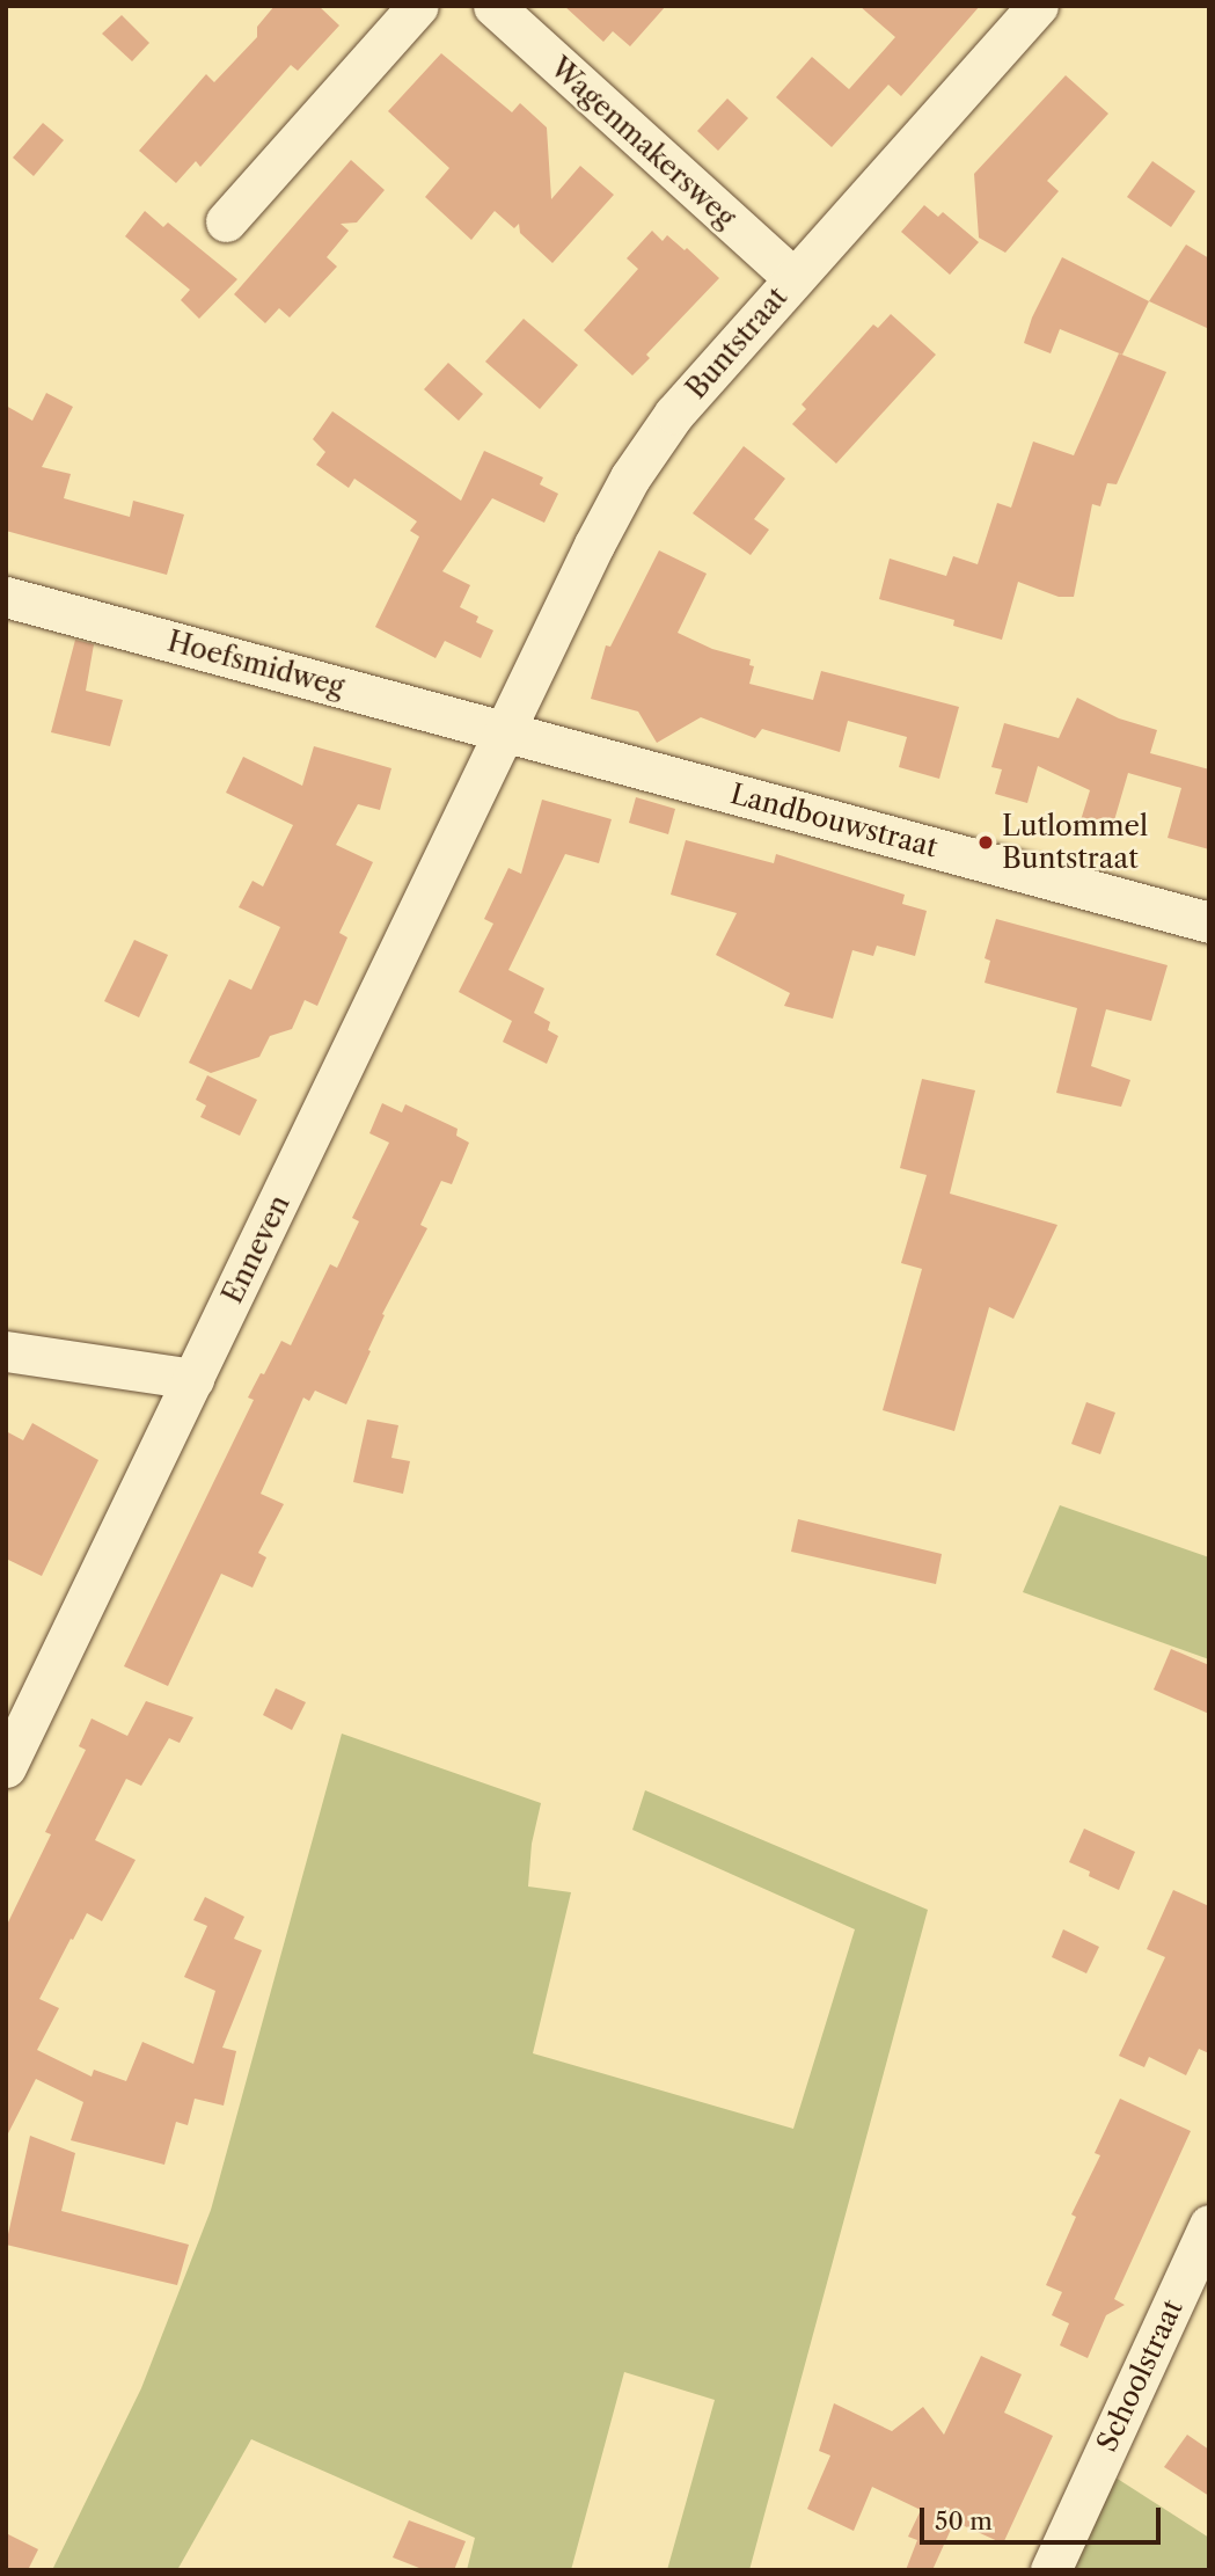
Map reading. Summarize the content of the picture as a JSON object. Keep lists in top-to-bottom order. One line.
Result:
{"streets":{"street":["Wagenmakersweg","Buntstraat","Hoefsmidweg","Landbouwstraat","Enneven","Schoolstraat"]},"crossings":[["Wagenmakersweg","Buntstraat"],["Buntstraat","Hoefsmidweg"],["Buntstraat","Landbouwstraat"],["Buntstraat","Enneven"],["Hoefsmidweg","Landbouwstraat"],["Hoefsmidweg","Enneven"],["Landbouwstraat","Enneven"]],"places":["Lutlommel Buntstraat"],"scale_bar":"50 m"}
